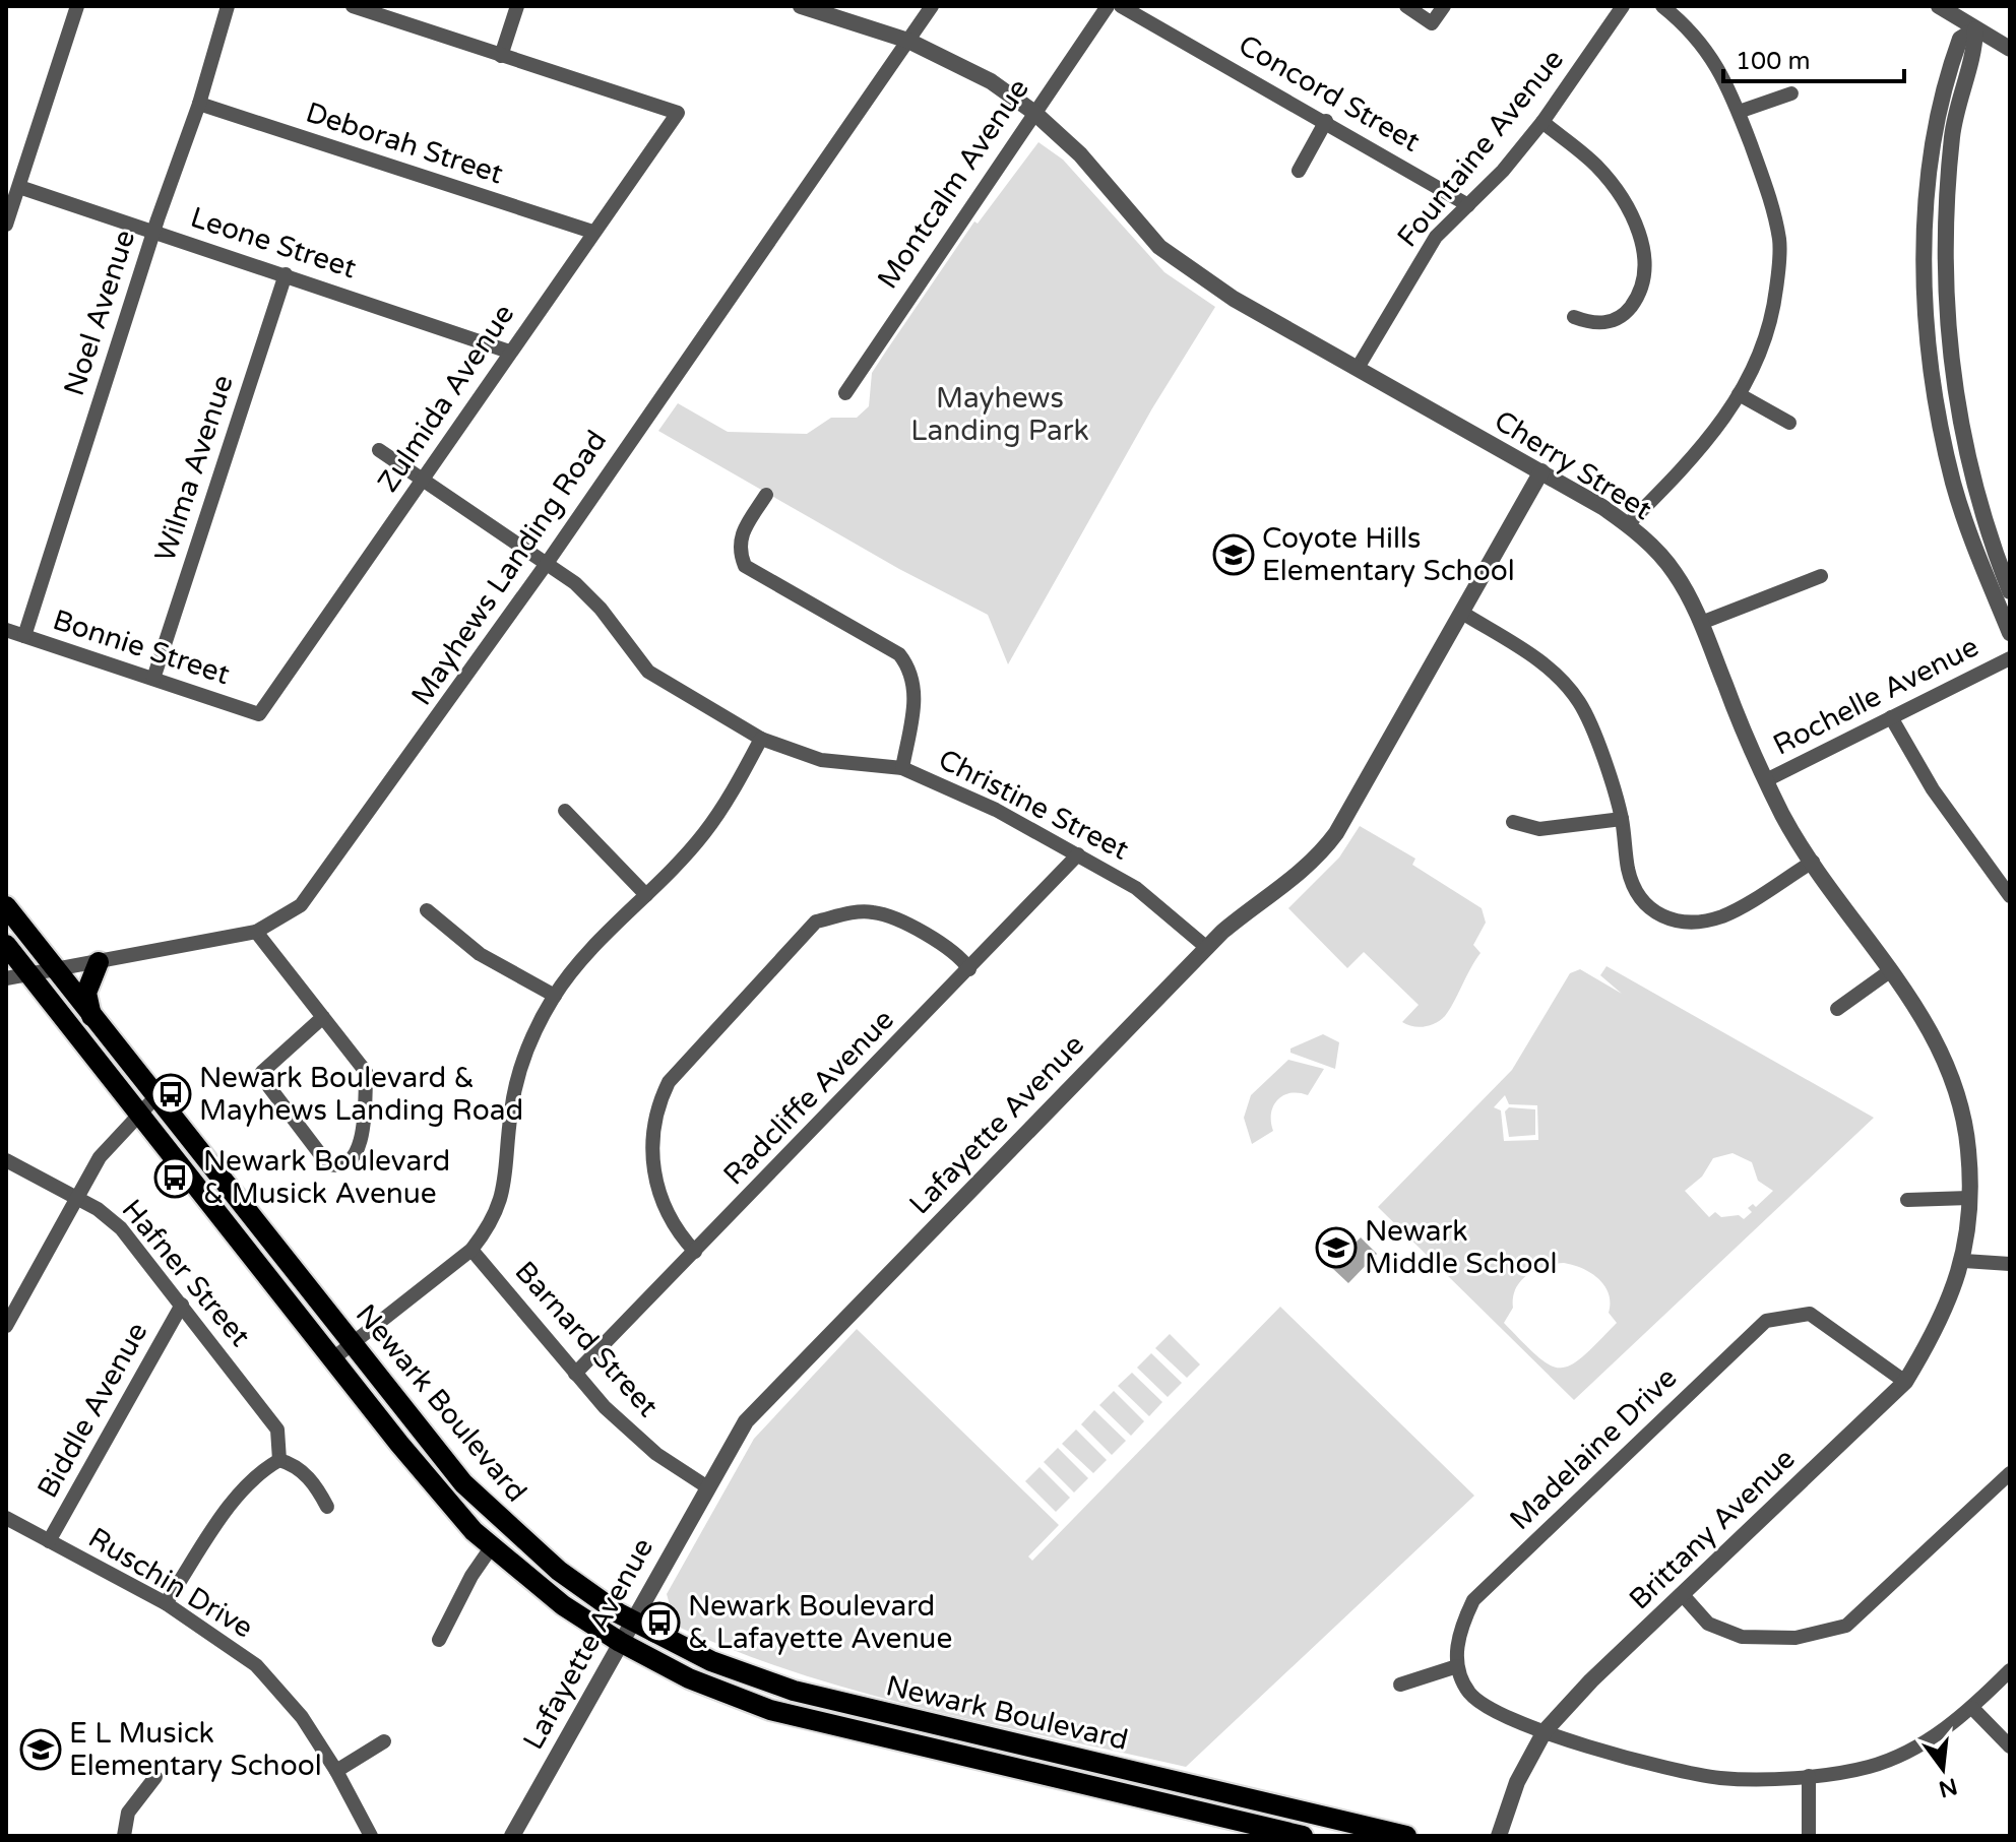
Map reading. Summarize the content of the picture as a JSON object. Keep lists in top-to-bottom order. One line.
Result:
{"streets":{"main road":["Newark Boulevard"],"street":["Concord Street","Deborah Street","Fountaine Avenue","Montcalm Avenue","Leone Street","Noel Avenue","Zulmida Avenue","Cherry Street","Wilma Avenue","Mayhews Landing Road","Bonnie Street","Rochelle Avenue","Christine Street","Radcliffe Avenue","Lafayette Avenue","Hafner Street","Barnard Street","Biddle Avenue","Madelaine Drive","Brittany Avenue","Ruschin Drive"]},"crossings":[["Concord Street","Fountaine Avenue"],["Deborah Street","Noel Avenue"],["Deborah Street","Zulmida Avenue"],["Fountaine Avenue","Cherry Street"],["Montcalm Avenue","Cherry Street"],["Leone Street","Noel Avenue"],["Leone Street","Zulmida Avenue"],["Leone Street","Wilma Avenue"],["Noel Avenue","Bonnie Street"],["Zulmida Avenue","Bonnie Street"],["Zulmida Avenue","Christine Street"],["Cherry Street","Mayhews Landing Road"],["Cherry Street","Rochelle Avenue"],["Cherry Street","Lafayette Avenue"],["Cherry Street","Brittany Avenue"],["Wilma Avenue","Bonnie Street"],["Mayhews Landing Road","Christine Street"],["Mayhews Landing Road","Newark Boulevard"],["Christine Street","Radcliffe Avenue"],["Christine Street","Lafayette Avenue"],["Radcliffe Avenue","Barnard Street"],["Lafayette Avenue","Barnard Street"],["Lafayette Avenue","Newark Boulevard"],["Hafner Street","Biddle Avenue"],["Biddle Avenue","Ruschin Drive"],["Madelaine Drive","Brittany Avenue"]],"parks":["Mayhews Landing Park"],"places":{"school or university":["Coyote Hills Elementary School","Newark Middle School","E L Musick Elementary School"],"bus stop":["Newark Boulevard & Mayhews Landing Road","Newark Boulevard & Musick Avenue","Newark Boulevard & Lafayette Avenue"]},"scale_bar":"100 m","north":"bottom"}
